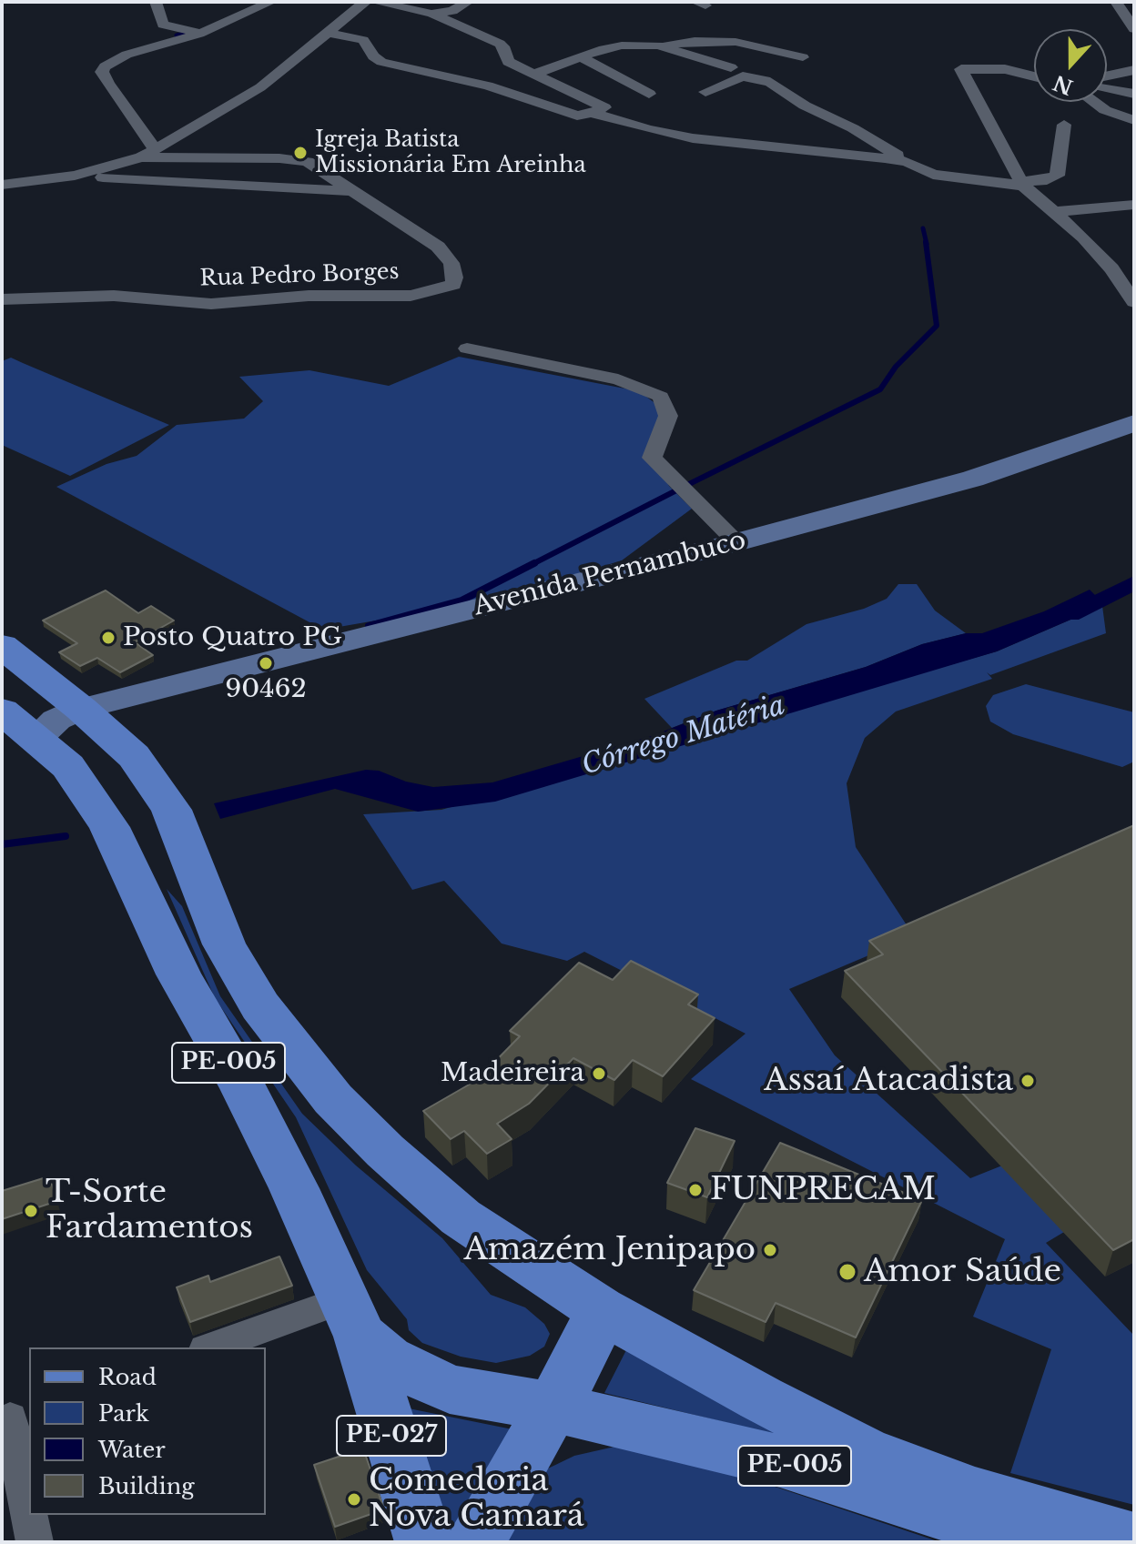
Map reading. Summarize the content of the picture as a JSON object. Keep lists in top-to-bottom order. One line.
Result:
{"streets":{"main road":["PE-005","PE-027"],"street":["Rua Pedro Borges","Avenida Pernambuco"]},"crossings":[["Avenida Pernambuco","PE-005"],["PE-005","PE-027"]],"water":["Córrego Matéria"],"places":["Igreja Batista Missionária Em Areinha","Posto Quatro PG","90462","Madeireira","Assaí Atacadista","FUNPRECAM","T-Sorte Fardamentos","Amazém Jenipapo","Amor Saúde","Comedoria Nova Camará"],"legend":["Road","Park","Water","Building"],"north":"bottom"}
